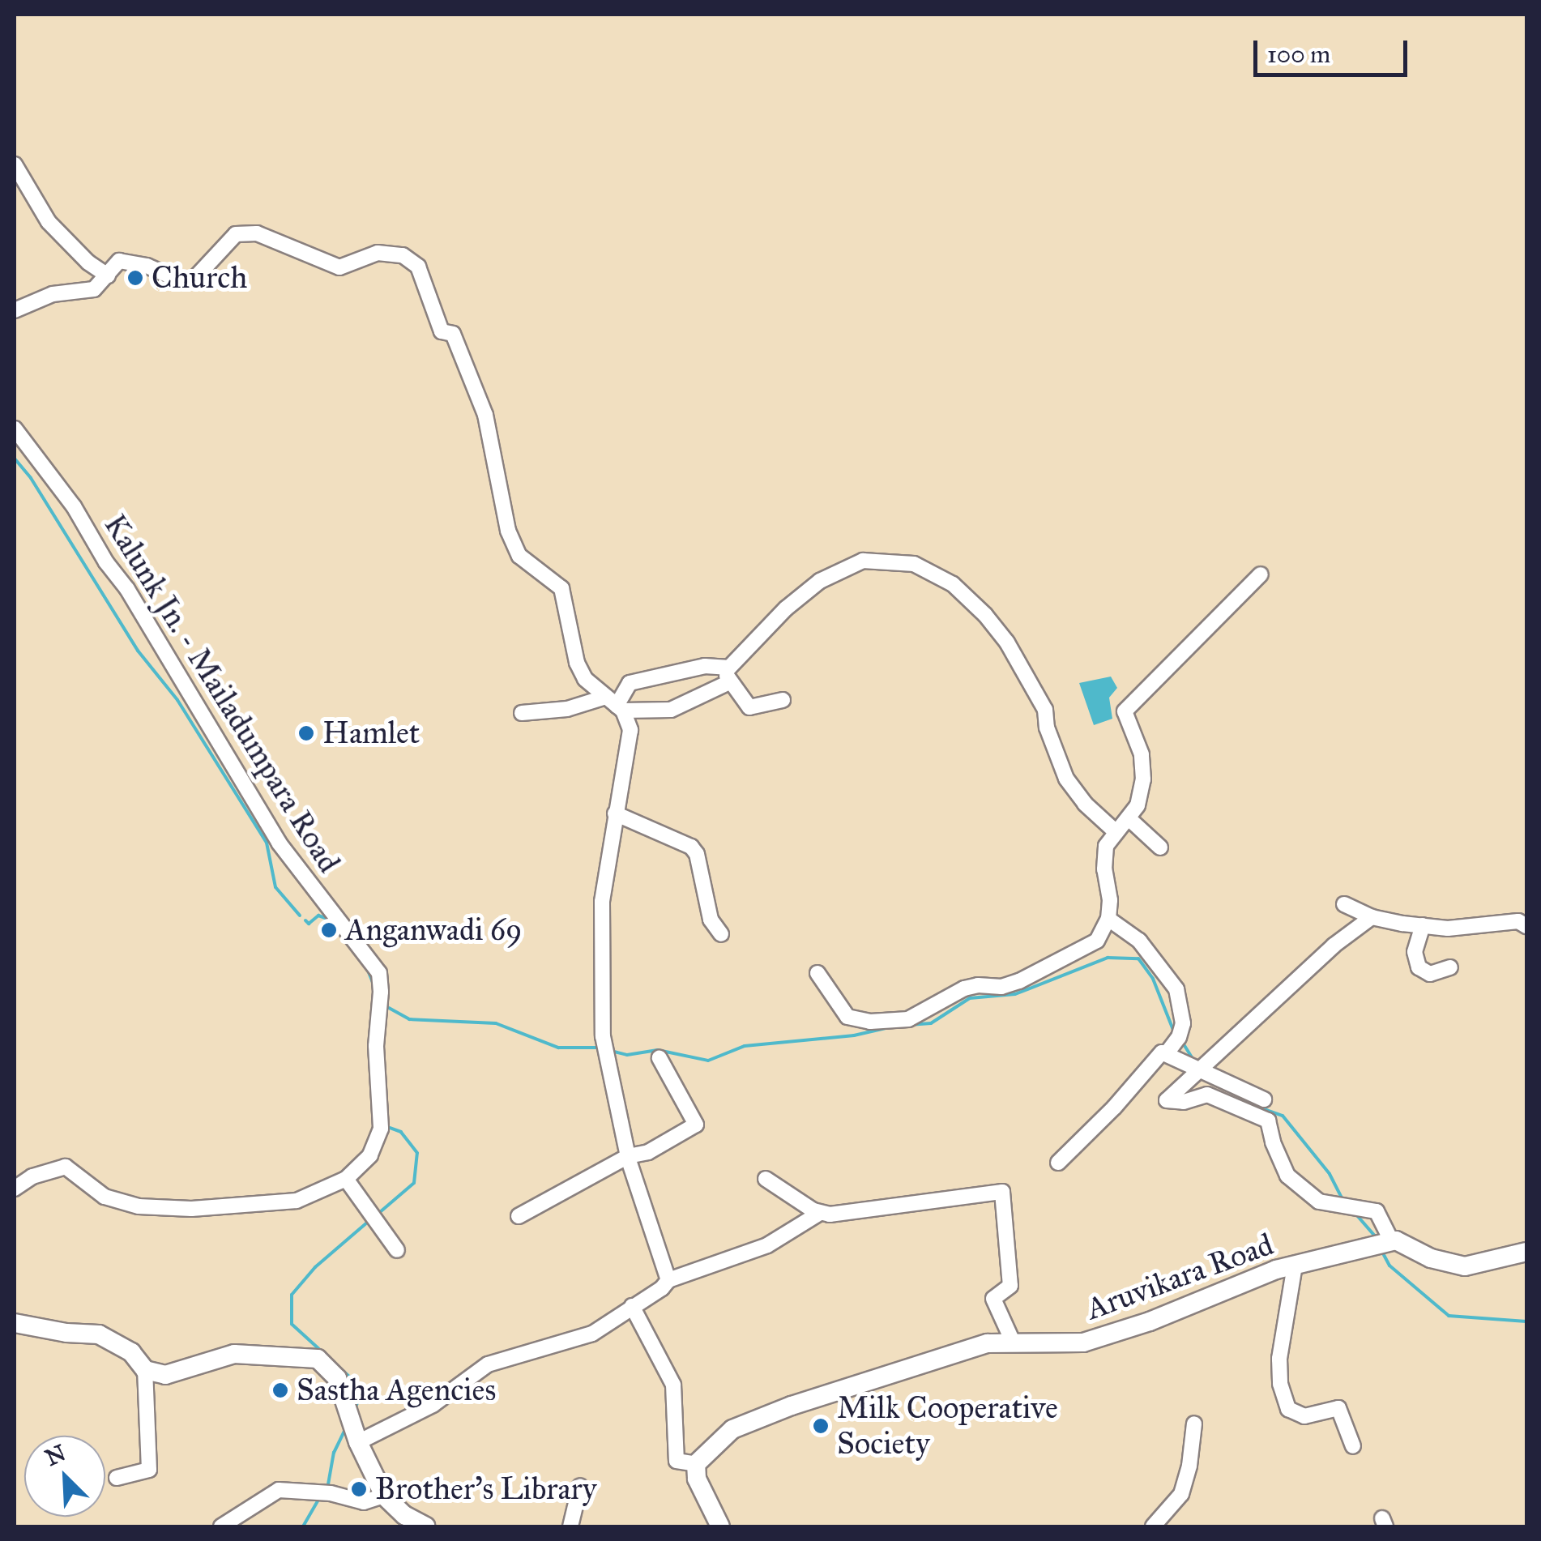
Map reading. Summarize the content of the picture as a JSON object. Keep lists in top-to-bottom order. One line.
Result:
{"streets":{"main road":["Aruvikara Road"],"street":["Kalunk Jn. - Mailadumpara Road"]},"places":["Church","Hamlet","Anganwadi 69","Sastha Agencies","Milk Cooperative Society","Brother's Library"],"scale_bar":"100 m","north":"top left"}
